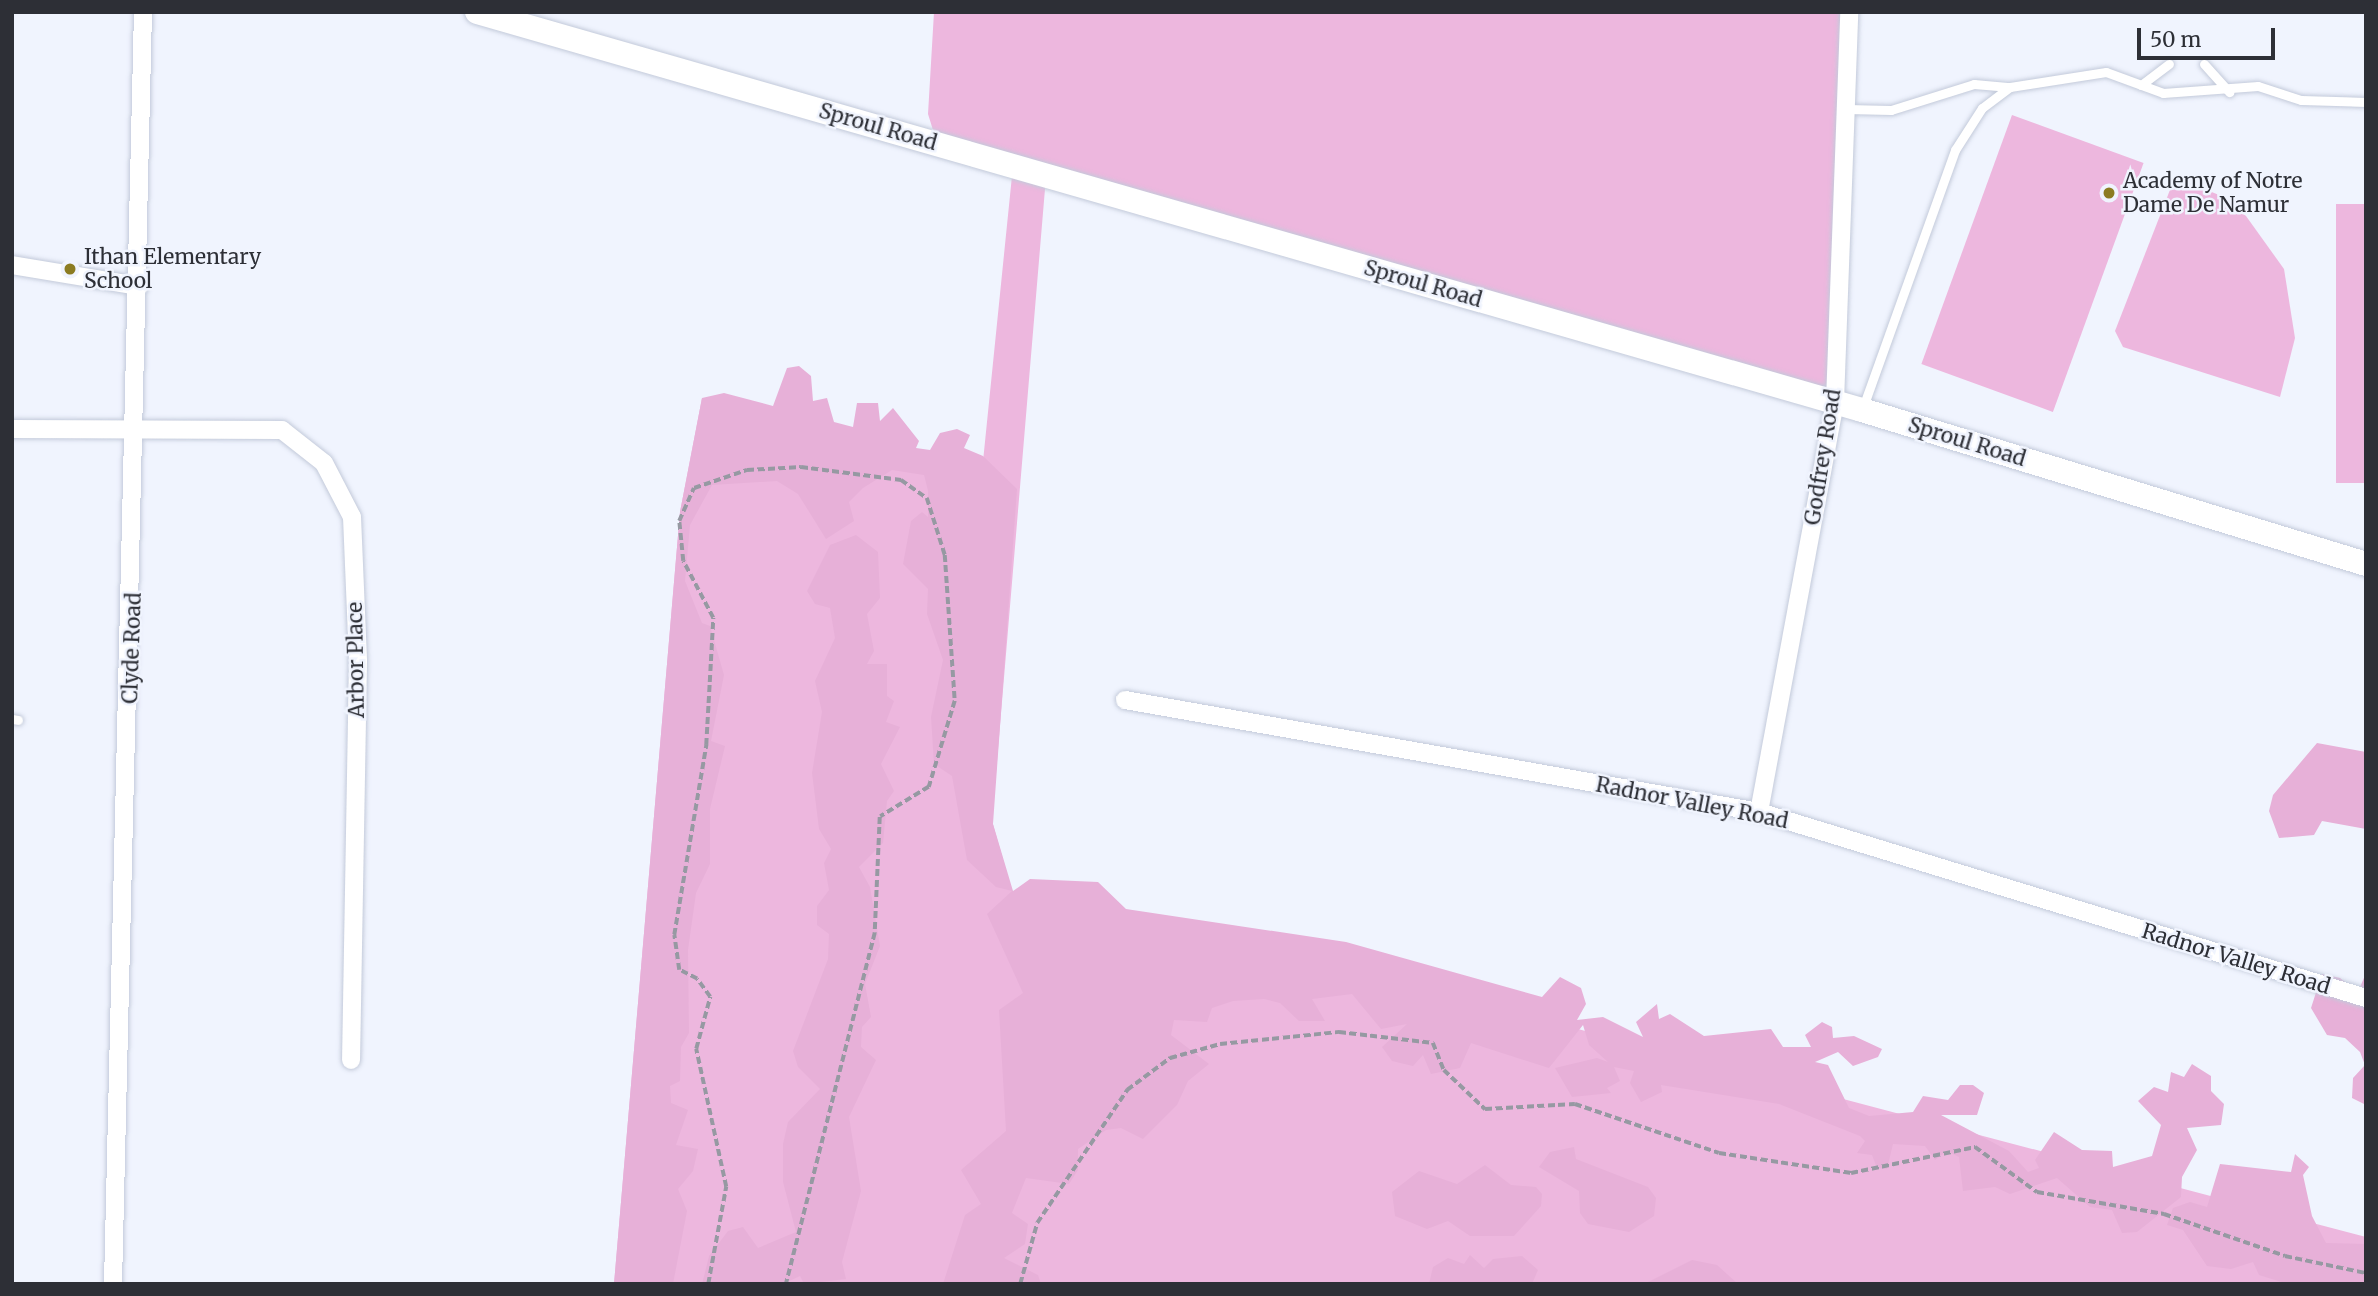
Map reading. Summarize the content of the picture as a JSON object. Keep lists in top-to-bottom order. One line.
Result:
{"streets":{"main road":["Sproul Road"],"street":["Godfrey Road","Clyde Road","Arbor Place","Radnor Valley Road"]},"crossings":[["Sproul Road","Godfrey Road"],["Godfrey Road","Radnor Valley Road"],["Clyde Road","Arbor Place"]],"places":["Academy of Notre Dame De Namur","Ithan Elementary School"],"scale_bar":"50 m"}
